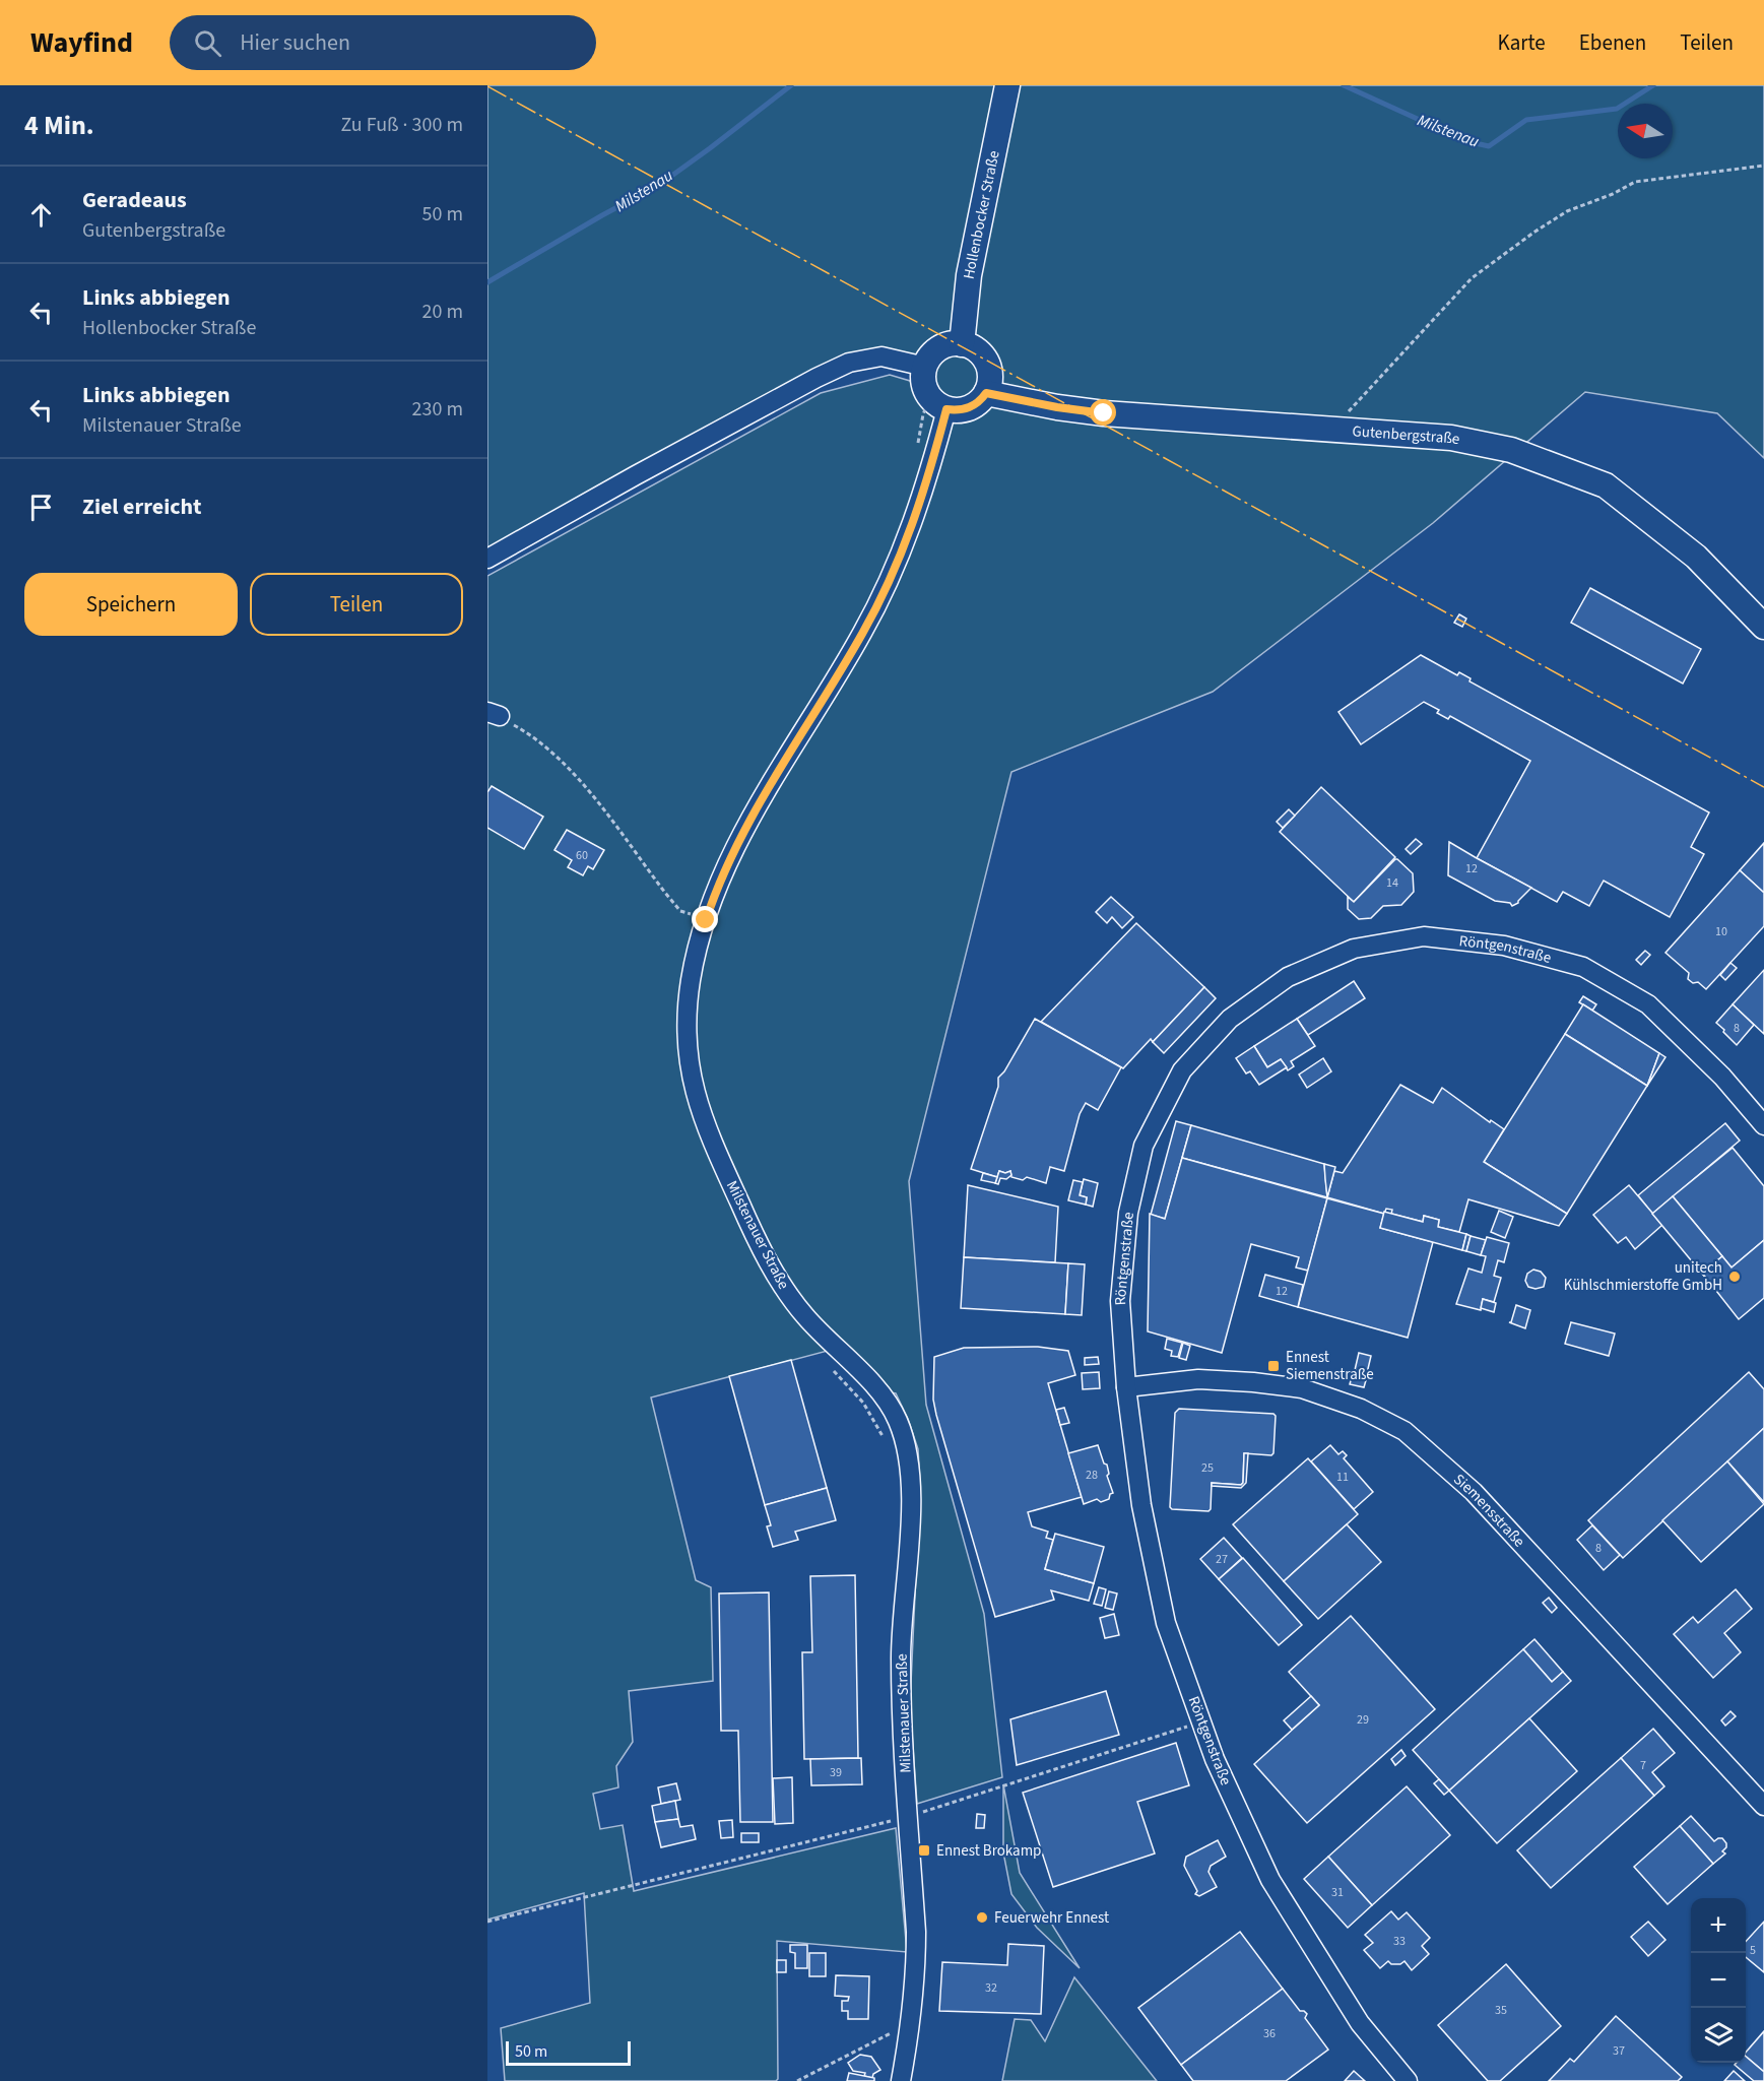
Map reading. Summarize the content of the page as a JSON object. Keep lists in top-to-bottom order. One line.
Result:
{"streets":{"main road":["Hollenbocker Straße","Gutenbergstraße"],"street":["Röntgenstraße","Milstenauer Straße","Siemensstraße"]},"crossings":[["Hollenbocker Straße","Gutenbergstraße"],["Hollenbocker Straße","Milstenauer Straße"],["Gutenbergstraße","Milstenauer Straße"],["Röntgenstraße","Siemensstraße"]],"water":["Milstenau"],"places":{"other":["unitech Kühlschmierstoffe GmbH","Feuerwehr Ennest"],"transit":["Ennest Siemenstraße","Ennest Brokamp"]},"house_numbers":["60","12","14","10","8","12","25","28","11","8","27","29","7","39","31","33","5","32","35","36","37"],"scale_bar":"50 m","north":"left","page":{"header":"Wayfind","search":"Hier suchen","nav":["Karte","Ebenen","Teilen"],"heading":["4 Min.","Zu Fuß · 300 m"],"list":[["Geradeaus","Gutenbergstraße","50 m"],["Links abbiegen","Hollenbocker Straße","20 m"],["Links abbiegen","Milstenauer Straße","230 m"],"Ziel erreicht"],"buttons":["Speichern","Teilen"],"map_buttons":["+","−"],"scale":"50 m"}}
